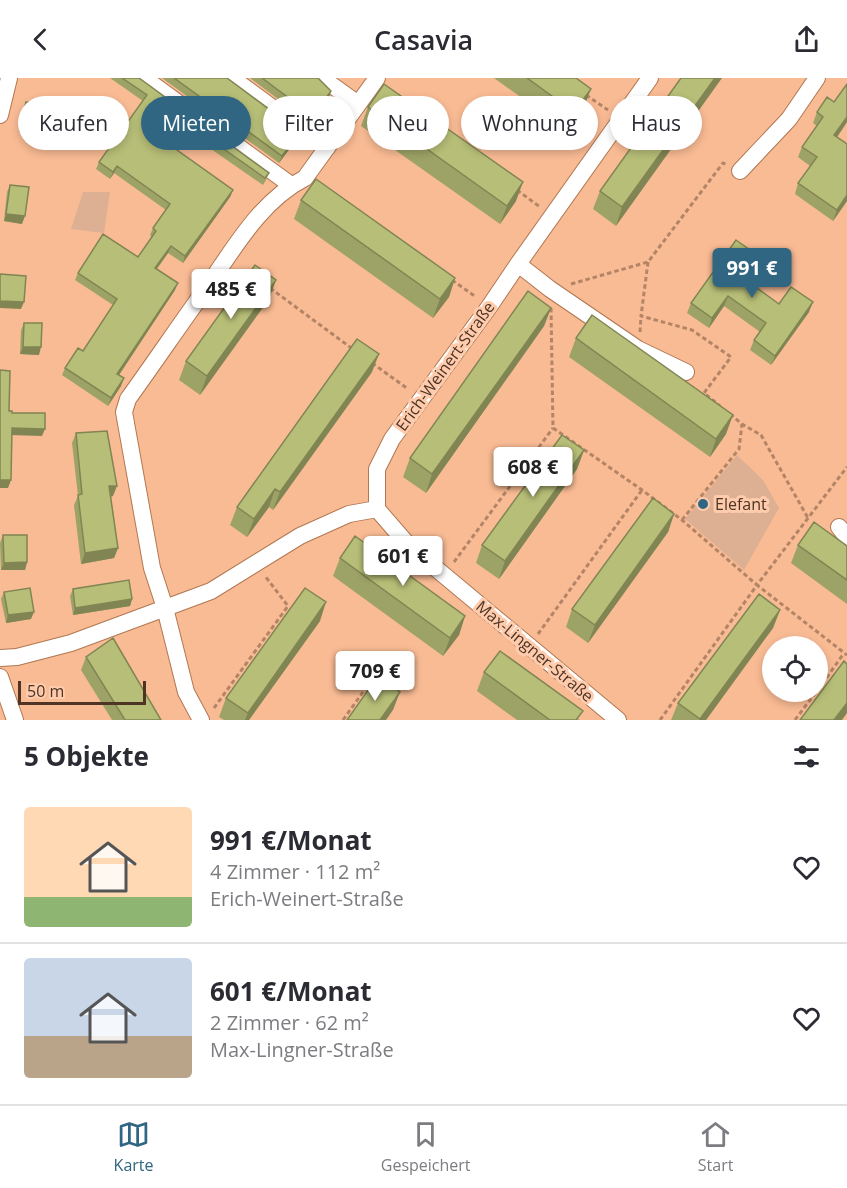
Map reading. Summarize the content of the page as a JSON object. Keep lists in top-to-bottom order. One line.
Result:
{"streets":{"street":["Erich-Weinert-Straße","Max-Lingner-Straße"]},"crossings":[["Erich-Weinert-Straße","Max-Lingner-Straße"]],"places":["Elefant"],"scale_bar":"50 m","page":{"header":"Casavia","chip":["Kaufen","Mieten","Filter","Neu","Wohnung","Haus"],"price":["991 €","485 €","608 €","601 €","709 €"],"scale":"50 m","heading":"5 Objekte","list":[{"name":"991 €/Monat","note":"4 Zimmer · 112 m² · Erich-Weinert-Straße"},{"name":"601 €/Monat","note":"2 Zimmer · 62 m² · Max-Lingner-Straße"}],"tabs":["Karte","Gespeichert","Start"]}}
